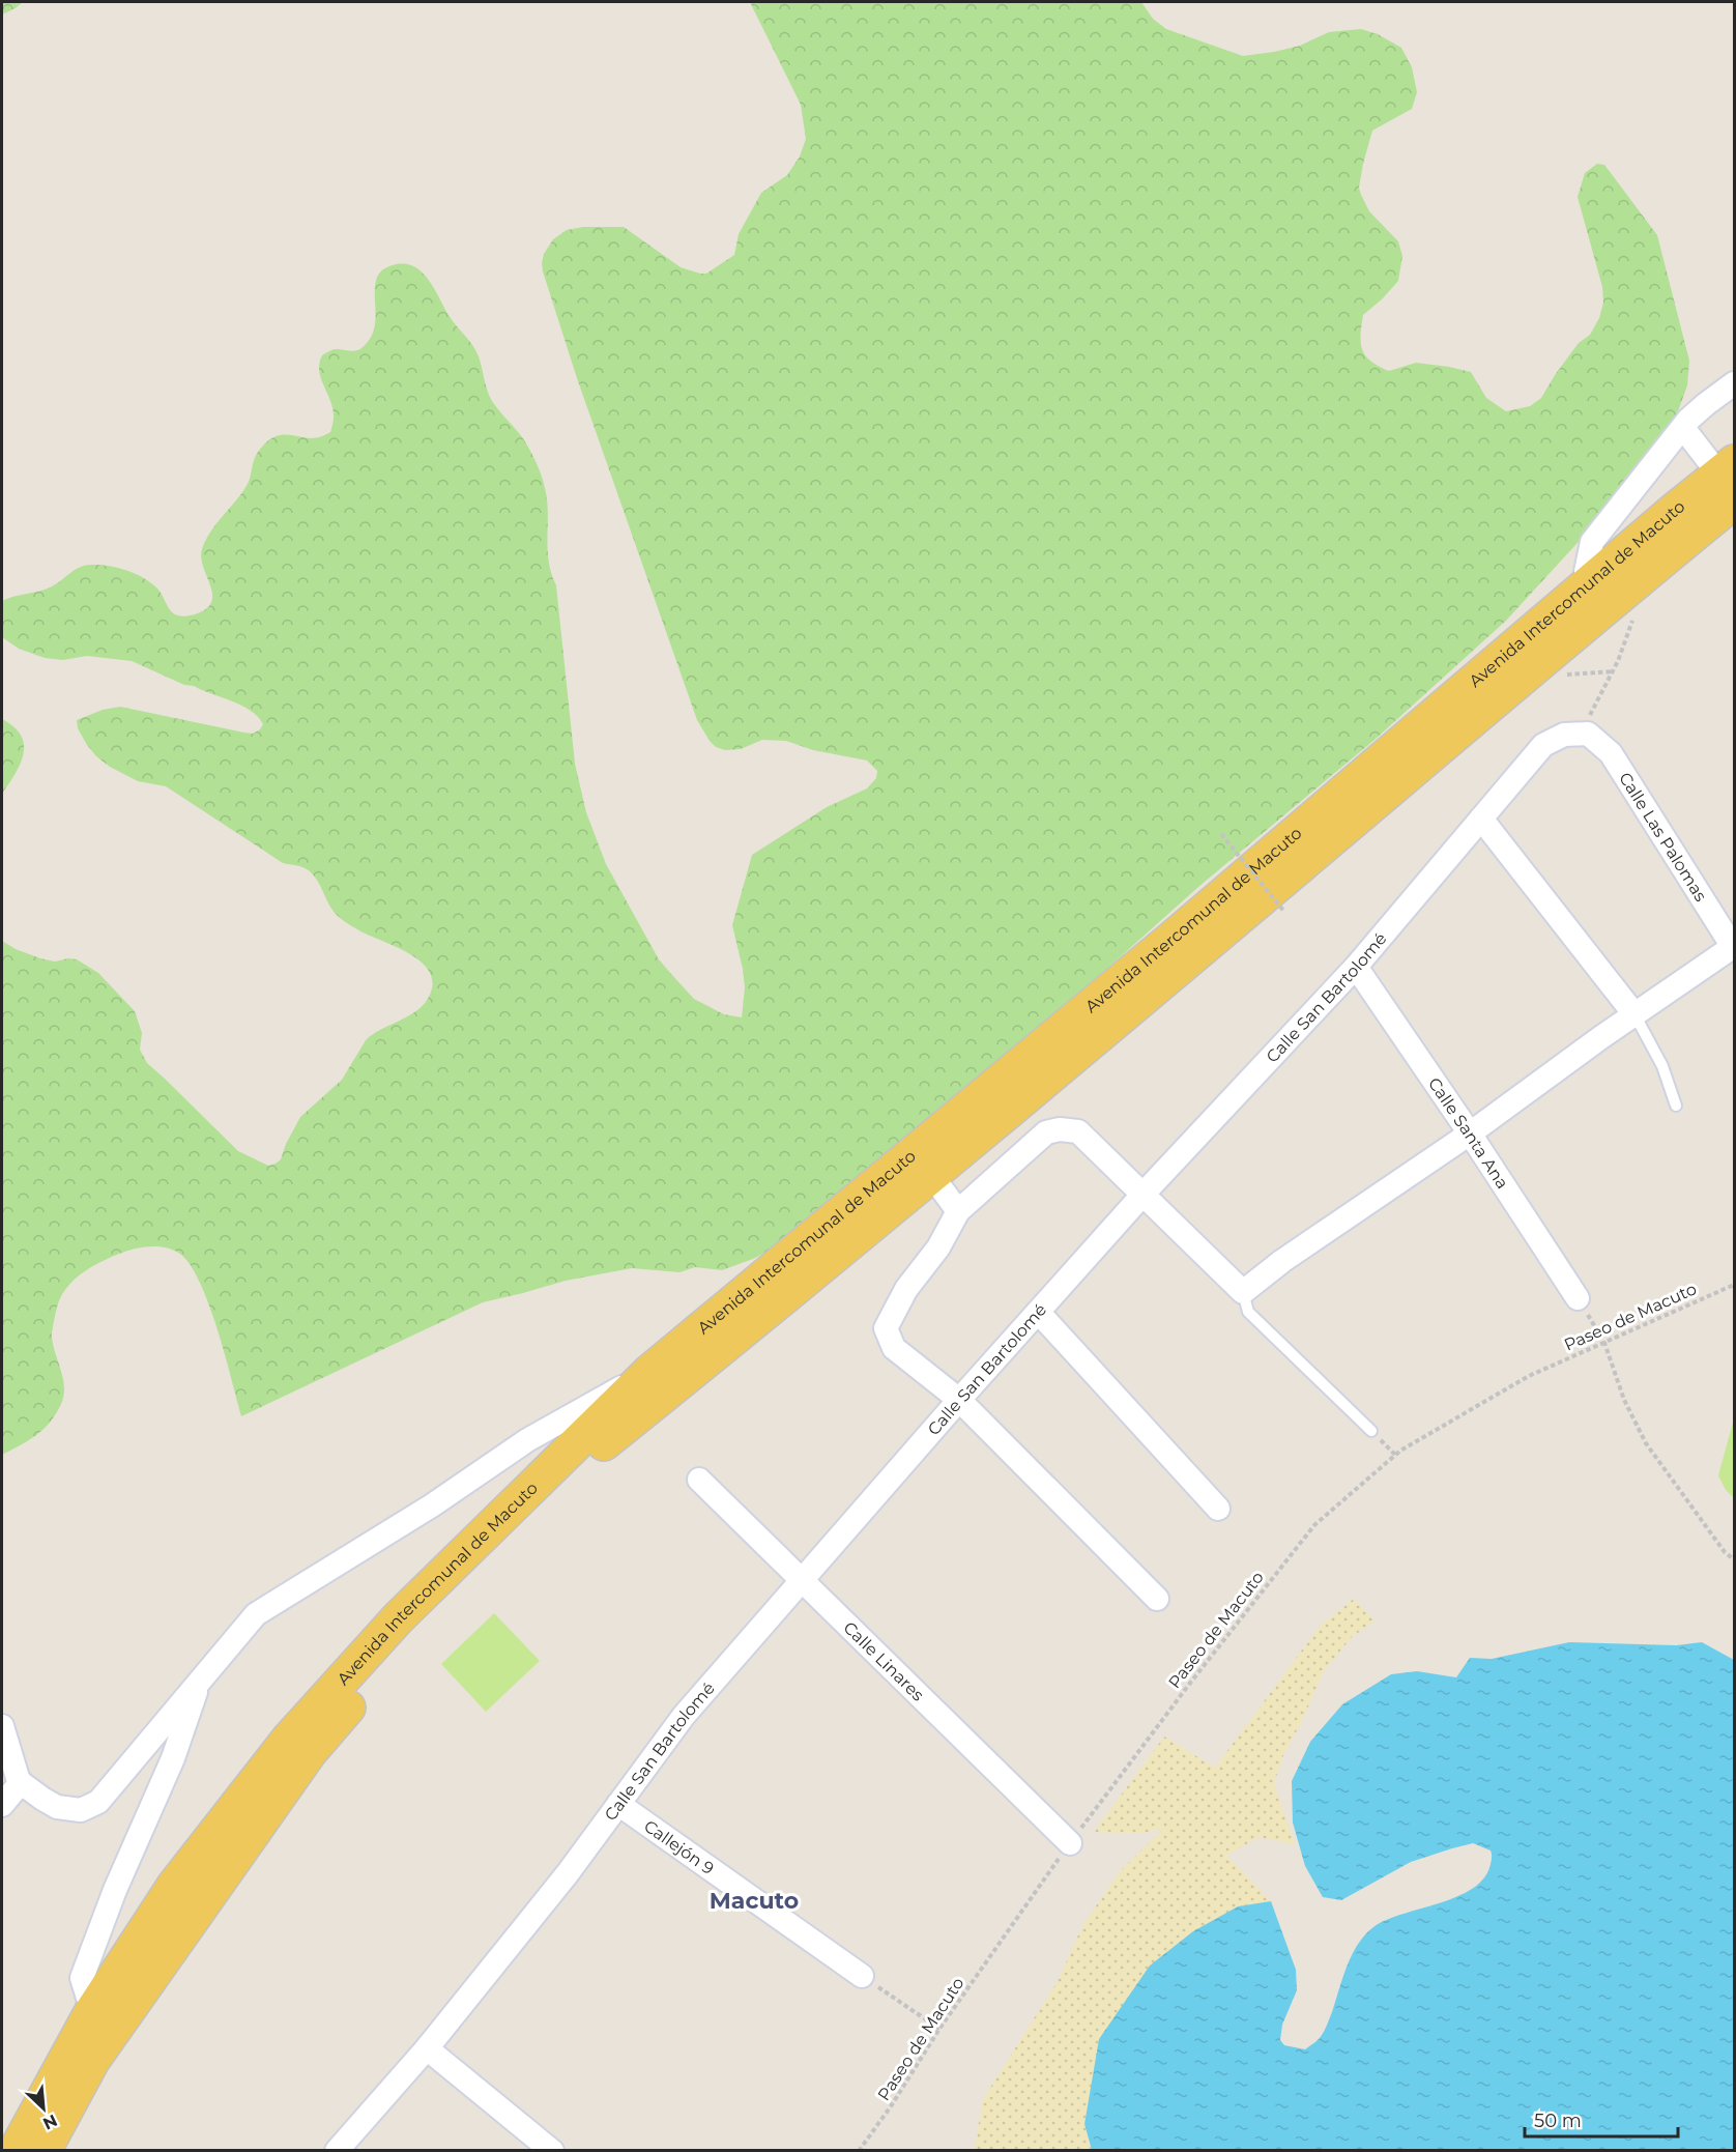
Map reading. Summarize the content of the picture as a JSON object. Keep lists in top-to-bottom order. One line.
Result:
{"streets":{"main road":["Avenida Intercomunal de Macuto"],"street":["Calle Las Palomas","Calle San Bartolomé","Calle Santa Ana","Calle Linares","Callejón 9"],"path":["Paseo de Macuto"]},"crossings":[["Calle Las Palomas","Calle San Bartolomé"],["Calle San Bartolomé","Calle Santa Ana"],["Calle San Bartolomé","Calle Linares"],["Calle San Bartolomé","Callejón 9"],["Paseo de Macuto","Calle Linares"]],"districts":["Macuto"],"scale_bar":"50 m","north":"bottom right"}
